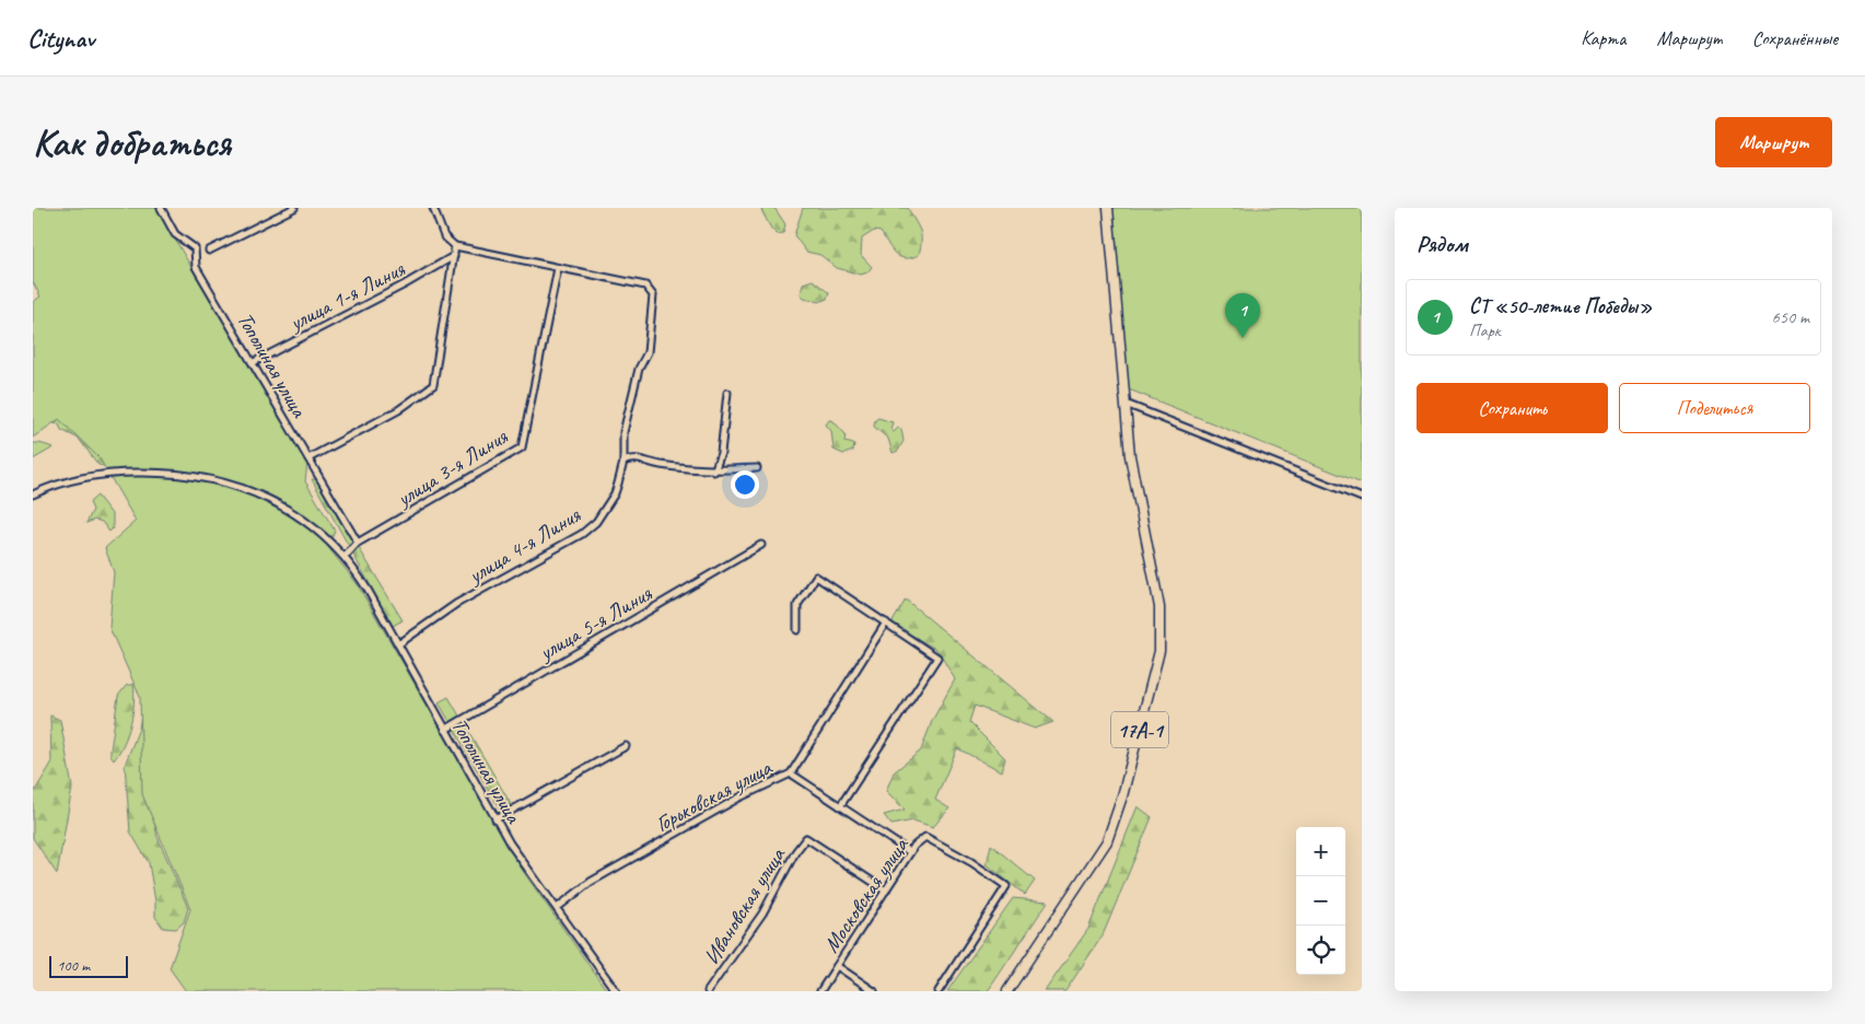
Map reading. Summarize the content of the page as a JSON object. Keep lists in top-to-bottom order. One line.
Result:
{"streets":{"main road":["17А-1"],"street":["улица 1-я Линия","Тополиная улица","улица 3-я Линия","улица 4-я Линия","улица 5-я Линия","Горьковская улица","Московская улица","Ивановская улица"]},"crossings":[["улица 1-я Линия","Тополиная улица"],["Тополиная улица","улица 3-я Линия"],["Тополиная улица","улица 4-я Линия"],["Тополиная улица","улица 5-я Линия"],["Тополиная улица","Горьковская улица"],["улица 3-я Линия","улица 4-я Линия"],["Московская улица","Ивановская улица"]],"scale_bar":"100 m","page":{"header":"Citynav","nav":["Карта","Маршрут","Сохранённые"],"buttons":["Маршрут",["Сохранить","Поделиться"]],"title":"Как добраться","heading":"Рядом","list":[{"mark":"1","name":"СТ «50-летие Победы»","note":"Парк","value":"650 m"}],"pins":"1","map_buttons":["+","−"],"scale":"100 m"}}
